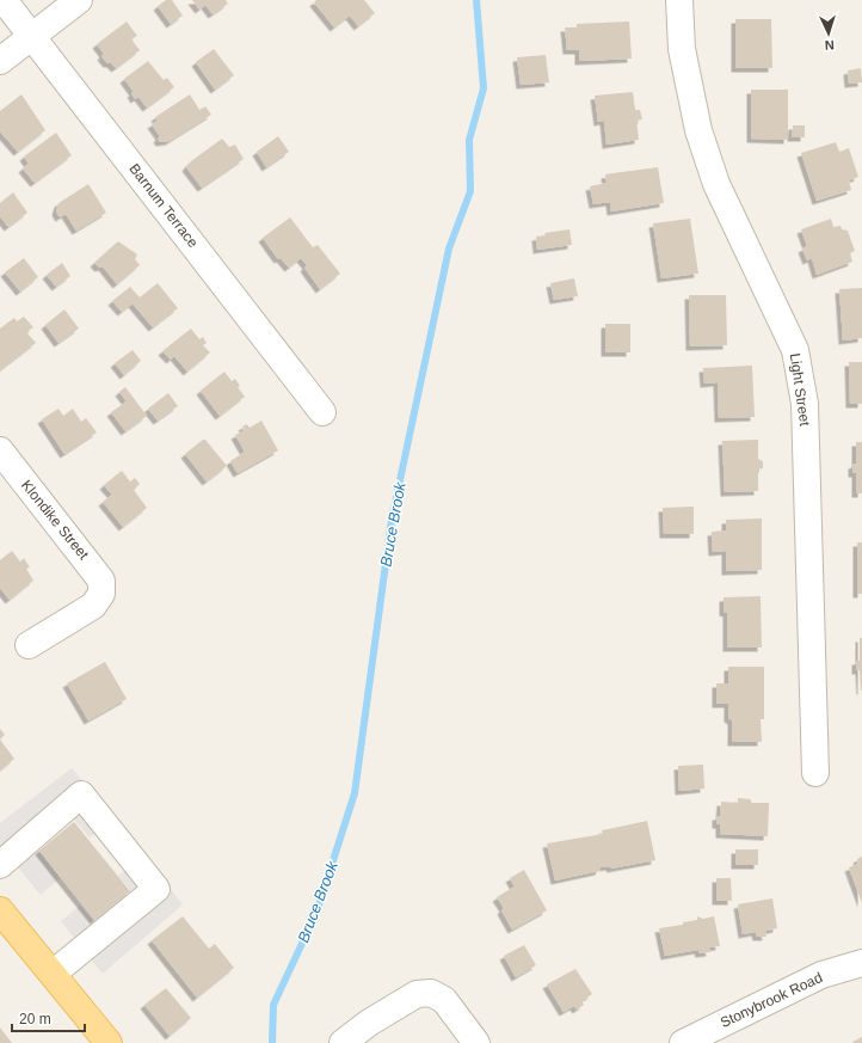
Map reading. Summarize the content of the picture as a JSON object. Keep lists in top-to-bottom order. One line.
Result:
{"streets":{"street":["Barnum Terrace","Light Street","Klondike Street","Stonybrook Road"]},"water":["Bruce Brook"],"scale_bar":"20 m","north":"bottom"}
